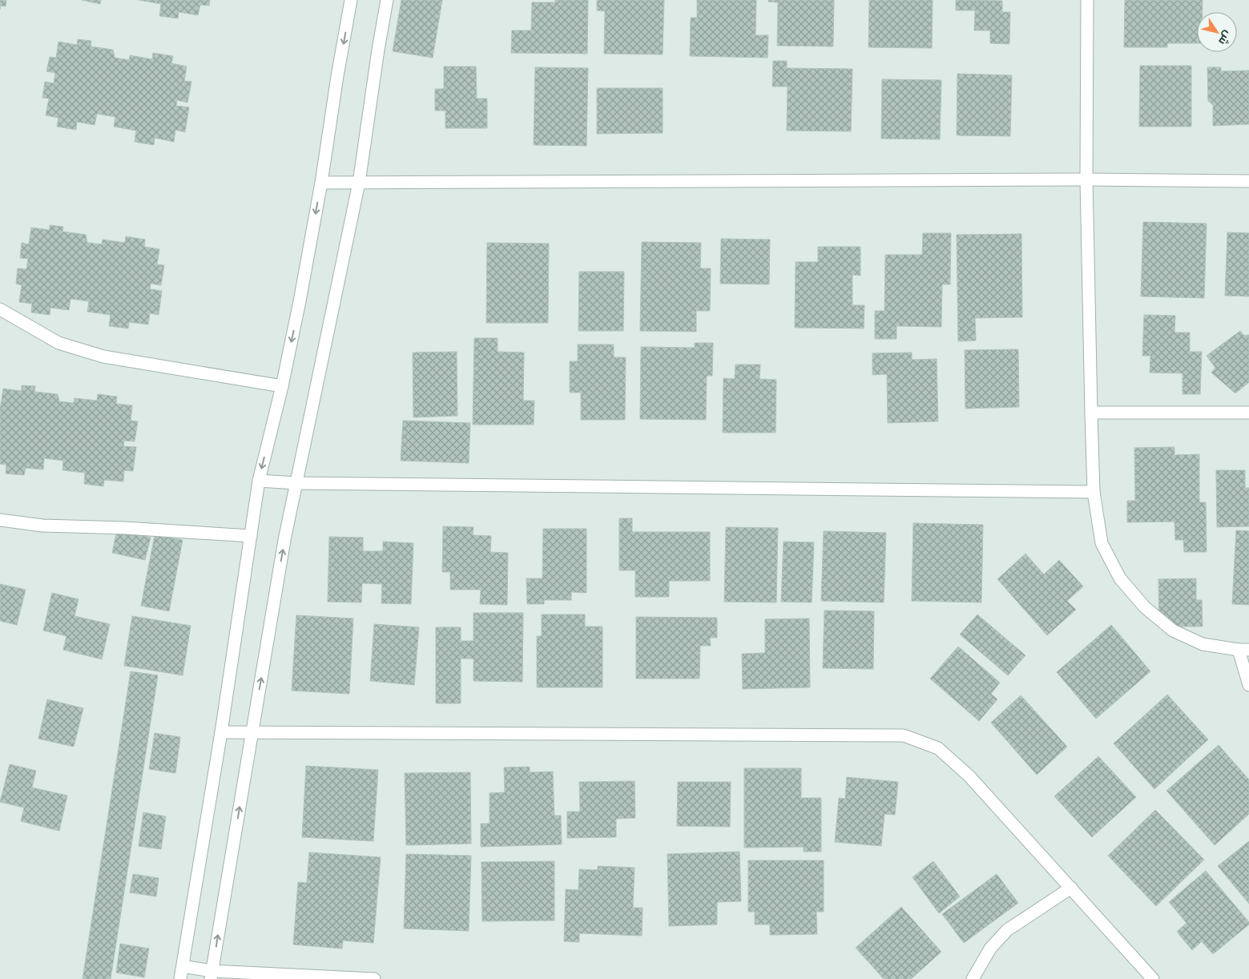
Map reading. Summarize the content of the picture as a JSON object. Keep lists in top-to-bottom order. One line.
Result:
{"north":"bottom right"}
